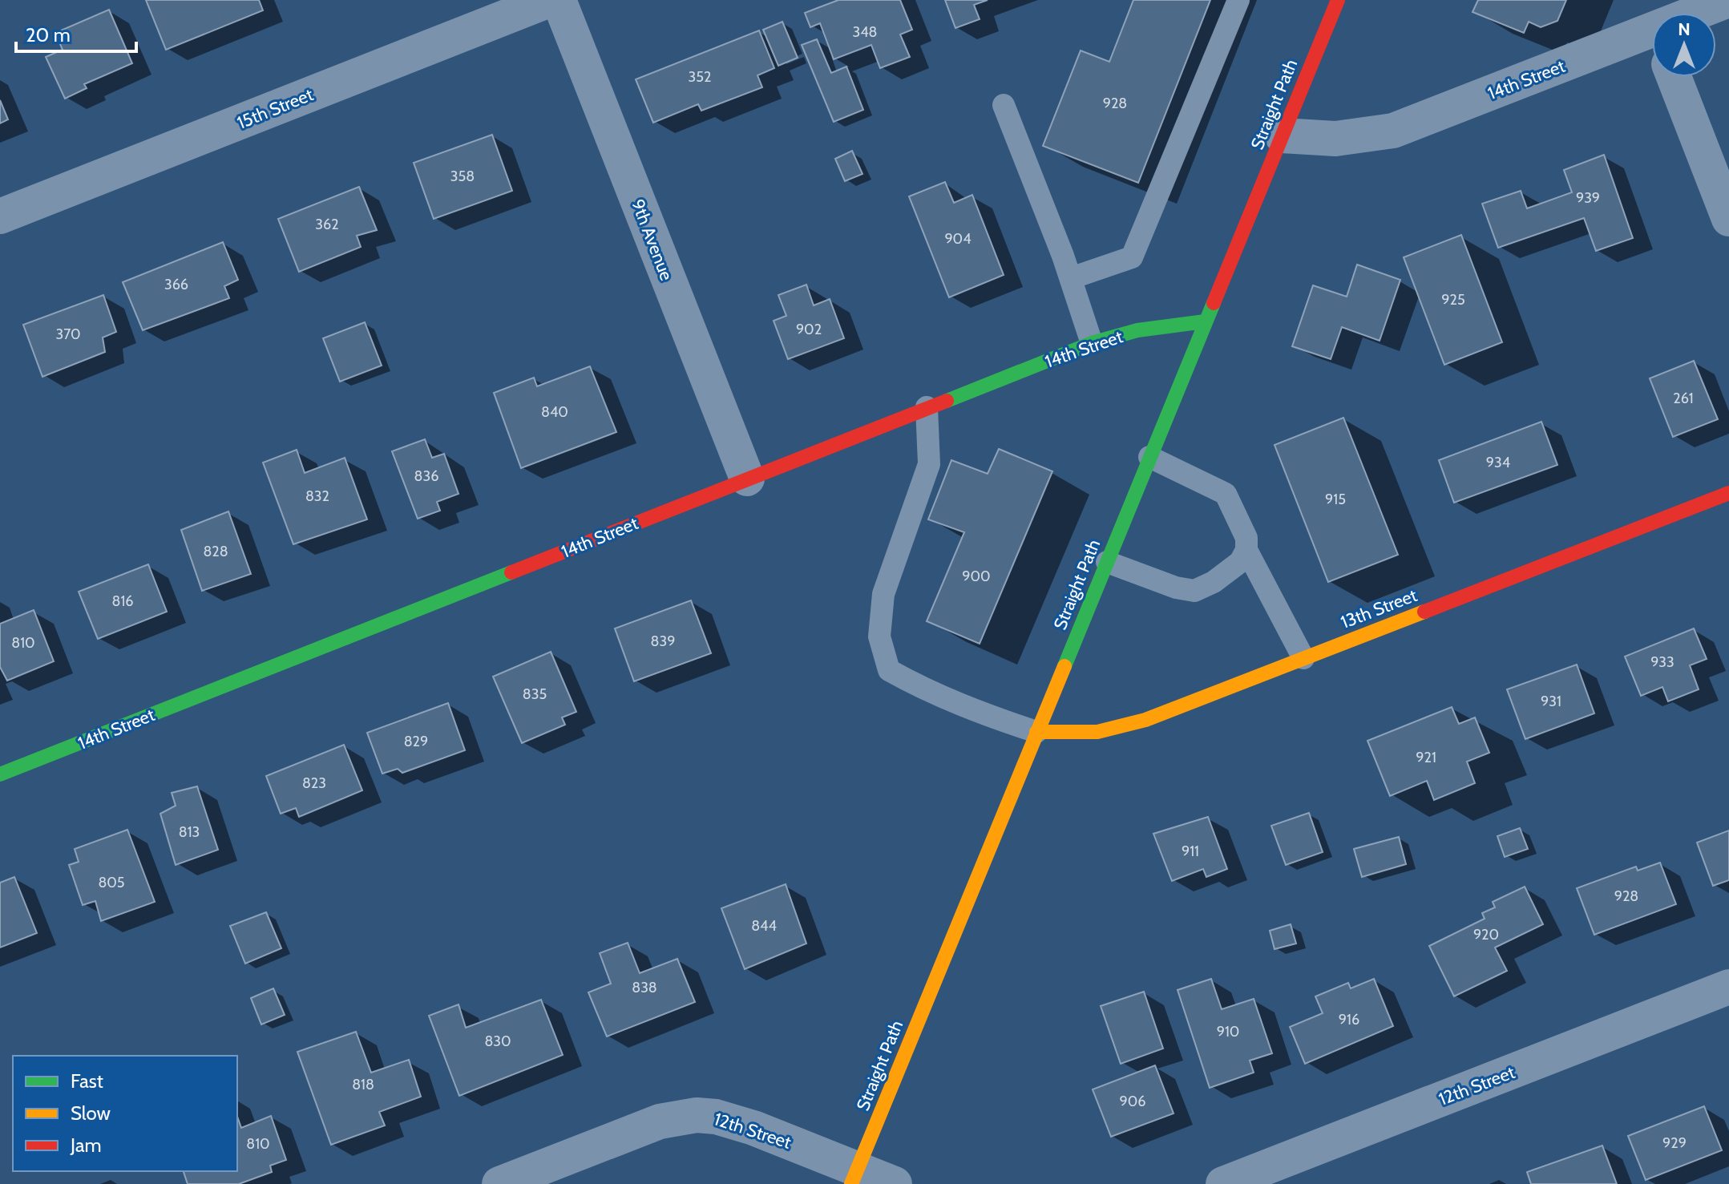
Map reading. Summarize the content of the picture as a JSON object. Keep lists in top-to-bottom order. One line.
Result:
{"streets":{"street":["14th Street","Straight Path","15th Street","9th Avenue","13th Street","12th Street"]},"crossings":[["14th Street","Straight Path"],["14th Street","9th Avenue"],["Straight Path","13th Street"],["Straight Path","12th Street"]],"house_numbers":["348","352","928","358","939","362","904","366","925","902","370","261","840","934","836","832","915","828","900","816","839","810","933","835","931","829","921","823","813","911","805","928","844","920","838","916","910","830","818","906","929","810"],"legend":["Fast","Slow","Jam"],"scale_bar":"20 m","north":"top"}
